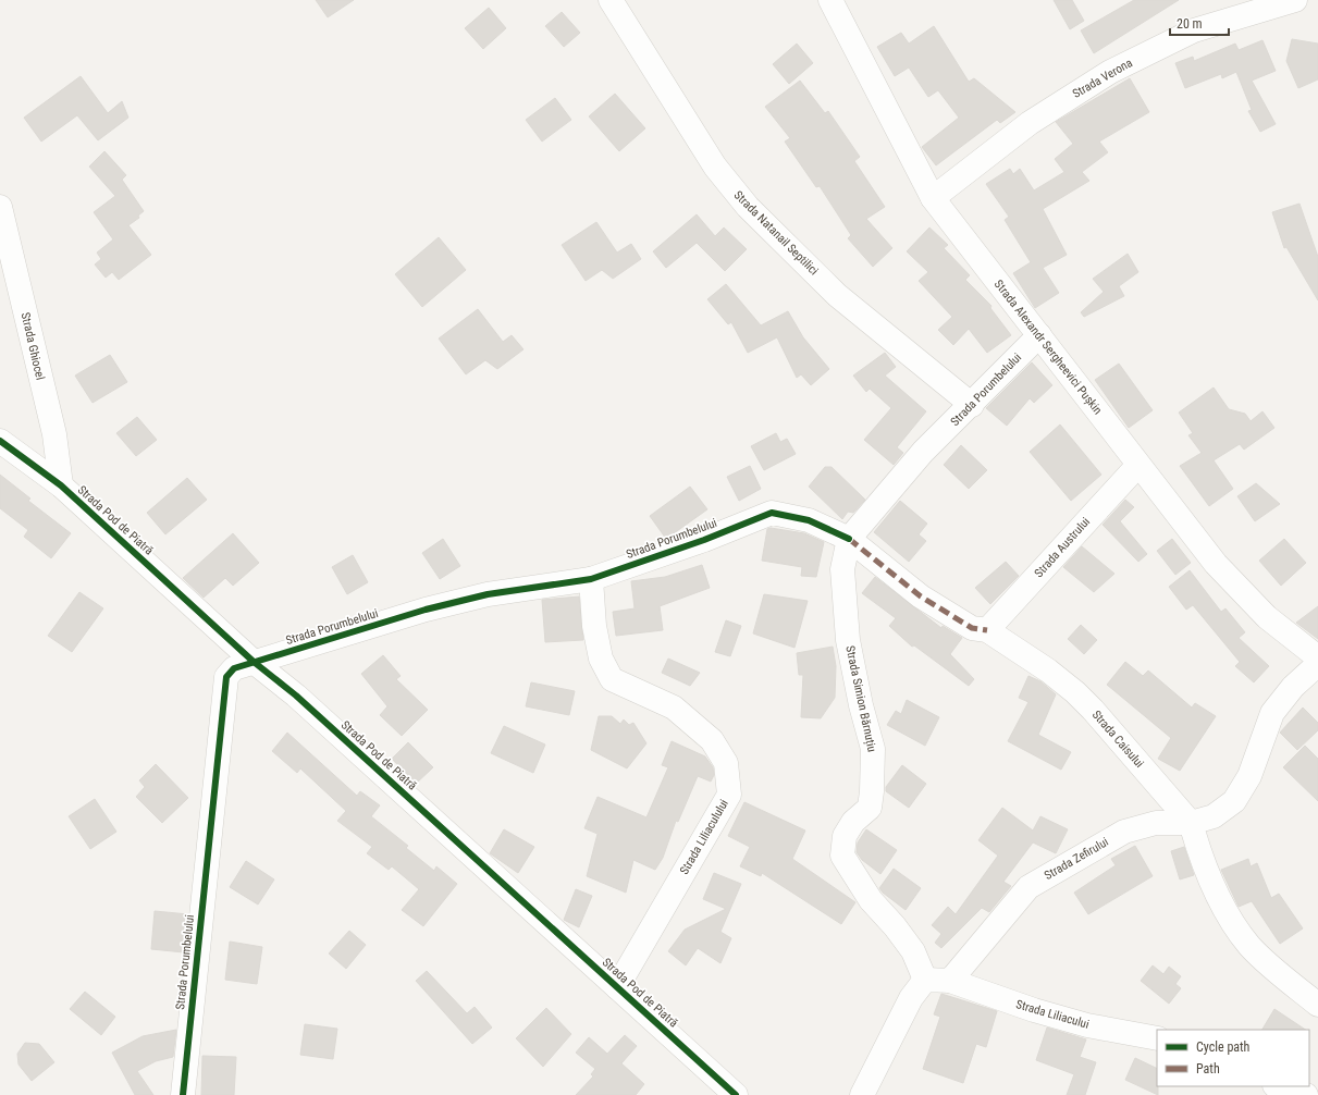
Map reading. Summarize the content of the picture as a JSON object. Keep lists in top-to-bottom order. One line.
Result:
{"streets":{"street":["Strada Verona","Strada Natanail Septilici","Strada Ghiocel","Strada Alexandr Sergheevici Pușkin","Strada Porumbelului","Strada Pod de Piatră","Strada Austrului","Strada Simion Bărnuțiu","Strada Caisului","Strada Liliaculului","Strada Zefirului","Strada Liliacului"]},"crossings":[["Strada Verona","Strada Alexandr Sergheevici Pușkin"],["Strada Natanail Septilici","Strada Porumbelului"],["Strada Ghiocel","Strada Pod de Piatră"],["Strada Alexandr Sergheevici Pușkin","Strada Porumbelului"],["Strada Alexandr Sergheevici Pușkin","Strada Austrului"],["Strada Porumbelului","Strada Pod de Piatră"],["Strada Porumbelului","Strada Simion Bărnuțiu"],["Strada Porumbelului","Strada Caisului"],["Strada Porumbelului","Strada Liliaculului"],["Strada Pod de Piatră","Strada Liliaculului"],["Strada Austrului","Strada Caisului"],["Strada Simion Bărnuțiu","Strada Caisului"],["Strada Caisului","Strada Zefirului"],["Strada Zefirului","Strada Liliacului"]],"legend":["Cycle path","Path"],"scale_bar":"20 m"}
